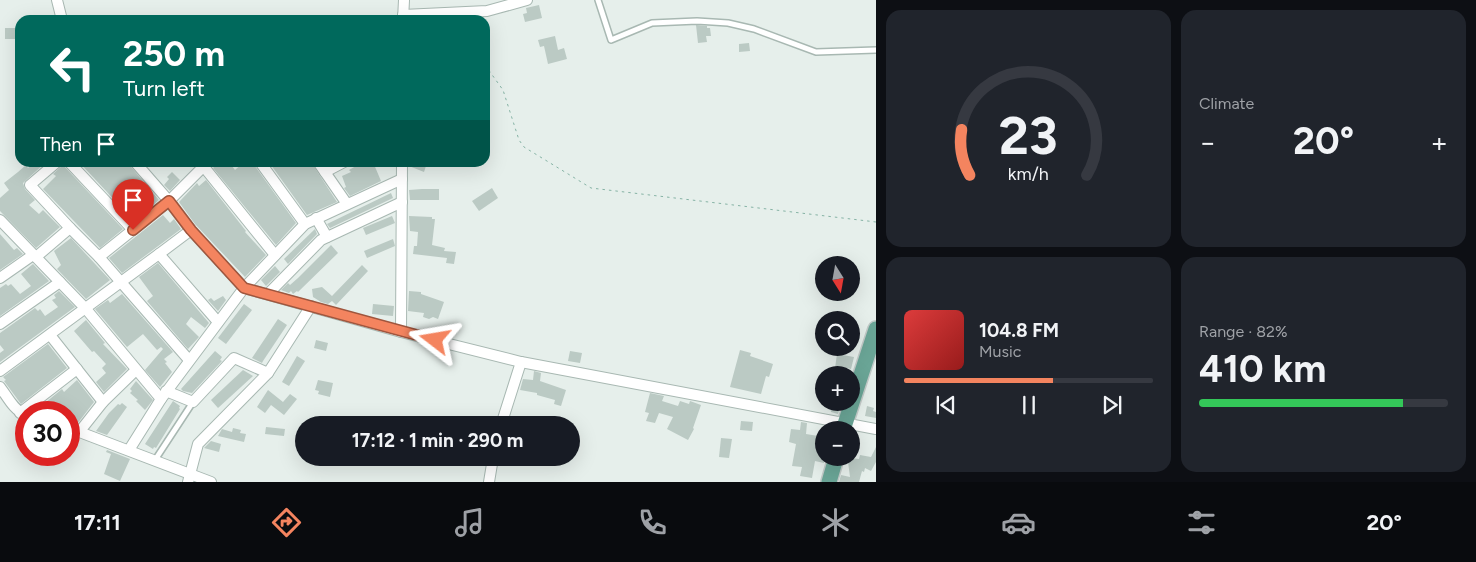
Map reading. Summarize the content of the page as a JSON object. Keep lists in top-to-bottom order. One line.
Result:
{"north":"bottom","page":{"tile":["Climate",["Range · 82%","410 km"]],"turn":["250 m","Turn left"],"then":"Then","heat":["−","20°","+"],"map_buttons":["+","−"],"song":["104.8 FM","Music"],"limit":"30","trip":"17:12 · 1 min · 290 m","tabs":["17:11","20°"],"gauge":["23","km/h"]}}
